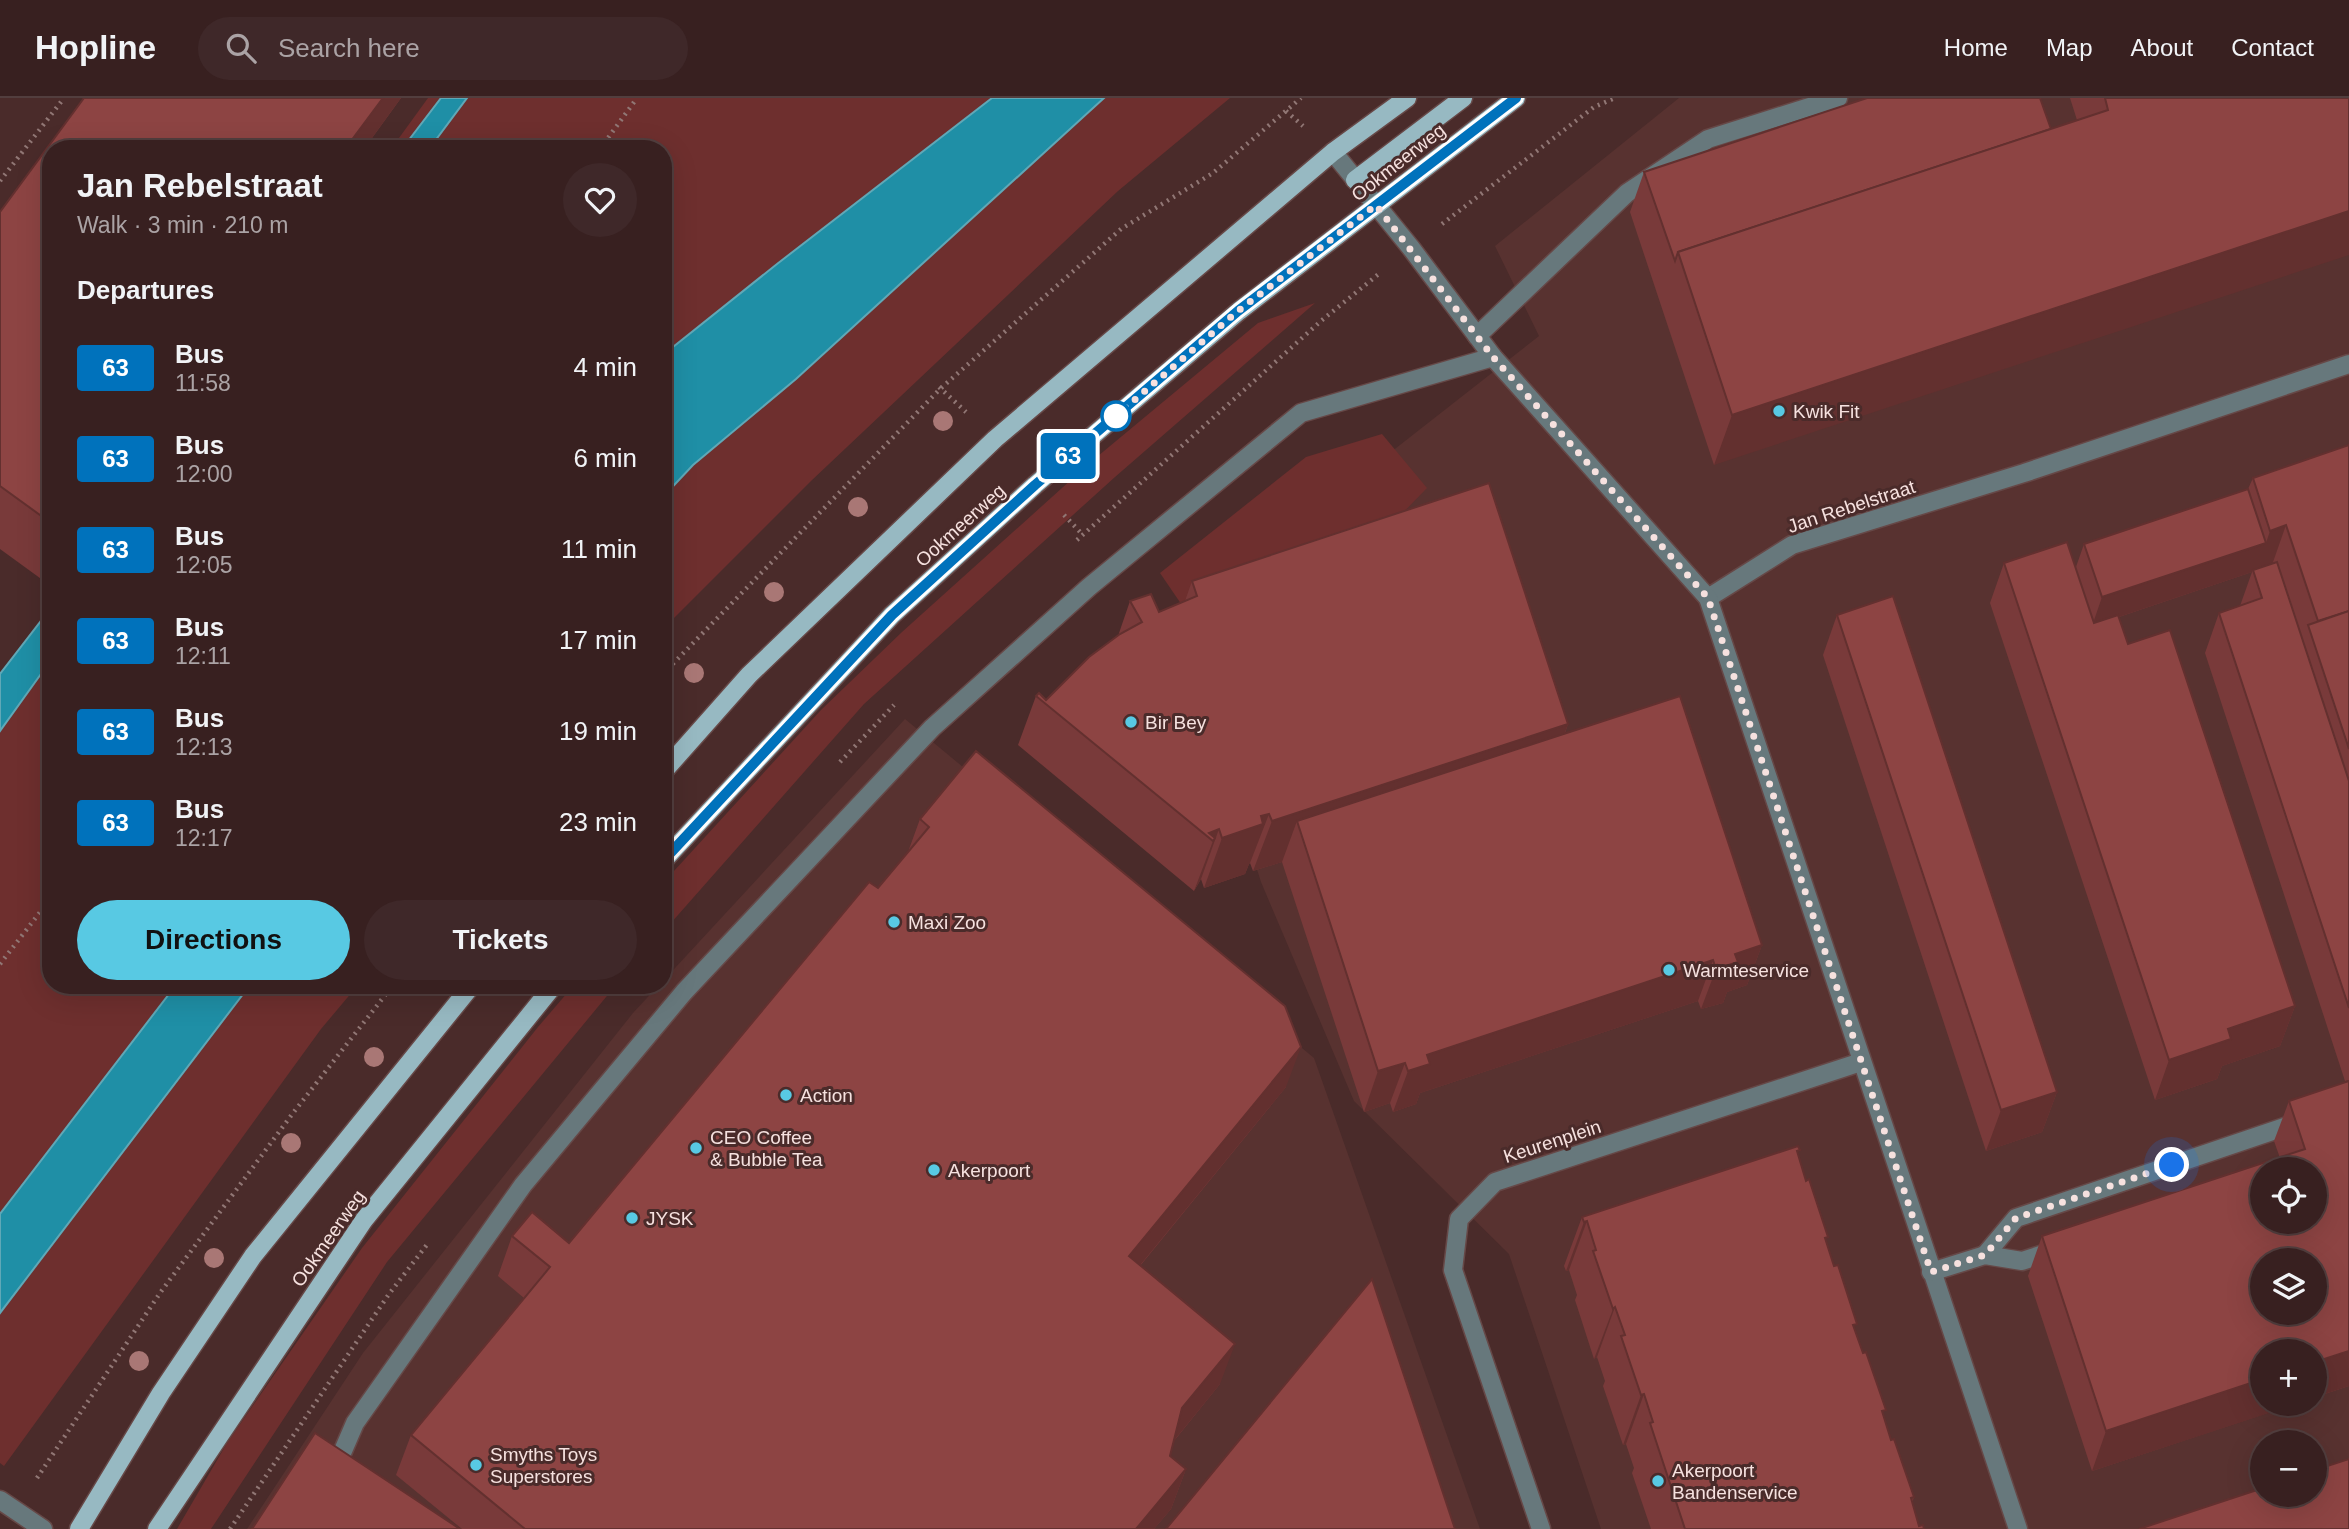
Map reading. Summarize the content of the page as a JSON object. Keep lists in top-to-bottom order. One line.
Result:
{"streets":{"main road":["Ookmeerweg"],"street":["Jan Rebelstraat","Keurenplein"]},"places":["Kwik Fit","Bir Bey","Maxi Zoo","Warmteservice","Action","CEO Coffee & Bubble Tea","Akerpoort","JYSK","Smyths Toys Superstores","Akerpoort Bandenservice"],"lines":["bus line 63"],"page":{"header":"Hopline","search":"Search here","nav":["Home","Map","About","Contact"],"on_map":"63","heading":[["Jan Rebelstraat","Walk · 3 min · 210 m"],"Departures"],"list":[{"mark":"63","name":"Bus","note":"11:58","value":"4 min"},{"mark":"63","name":"Bus","note":"12:00","value":"6 min"},{"mark":"63","name":"Bus","note":"12:05","value":"11 min"},{"mark":"63","name":"Bus","note":"12:11","value":"17 min"},{"mark":"63","name":"Bus","note":"12:13","value":"19 min"},{"mark":"63","name":"Bus","note":"12:17","value":"23 min"}],"buttons":["Directions","Tickets"],"map_buttons":["+","−"]}}
